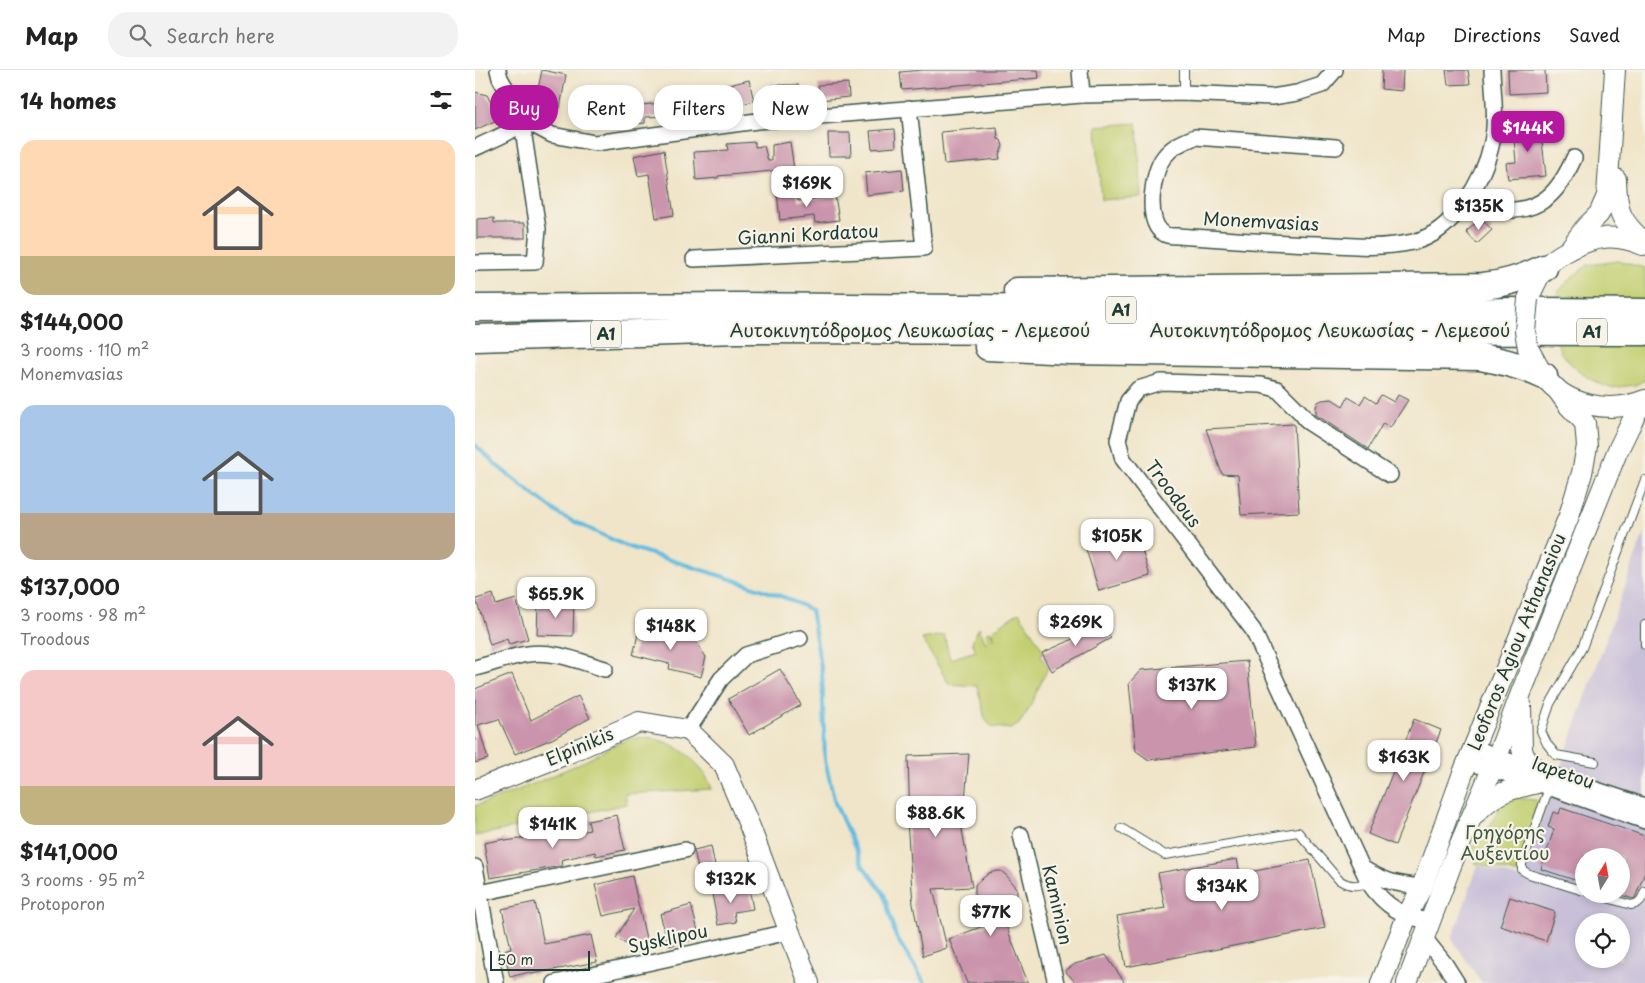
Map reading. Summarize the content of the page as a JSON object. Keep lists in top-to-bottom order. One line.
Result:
{"streets":{"highway":["A1","Αυτοκινητόδρομος Λευκωσίας - Λεμεσού"],"main road":["Leoforos Agiou Athanasiou","Elpinikis"],"street":["Monemvasias","Gianni Kordatou","Troodous","Iapetou","Kaminion","Sysklipou"]},"crossings":[["Troodous","Leoforos Agiou Athanasiou"],["Leoforos Agiou Athanasiou","Iapetou"]],"parks":["Γρηγόρης Αυξεντίου"],"scale_bar":"50 m","north":"top","page":{"header":"Map","search":"Search here","nav":["Map","Directions","Saved"],"heading":"14 homes","chip":["Buy","Rent","Filters","New"],"price":["$144K","$169K","$135K","$105K","$65.9K","$269K","$148K","$137K","$163K","$88.6K","$141K","$132K","$134K","$77K"],"list":[{"name":"$144,000","note":"3 rooms · 110 m² · Monemvasias"},{"name":"$137,000","note":"3 rooms · 98 m² · Troodous"},{"name":"$141,000","note":"3 rooms · 95 m² · Protoporon"}],"scale":"50 m"}}
